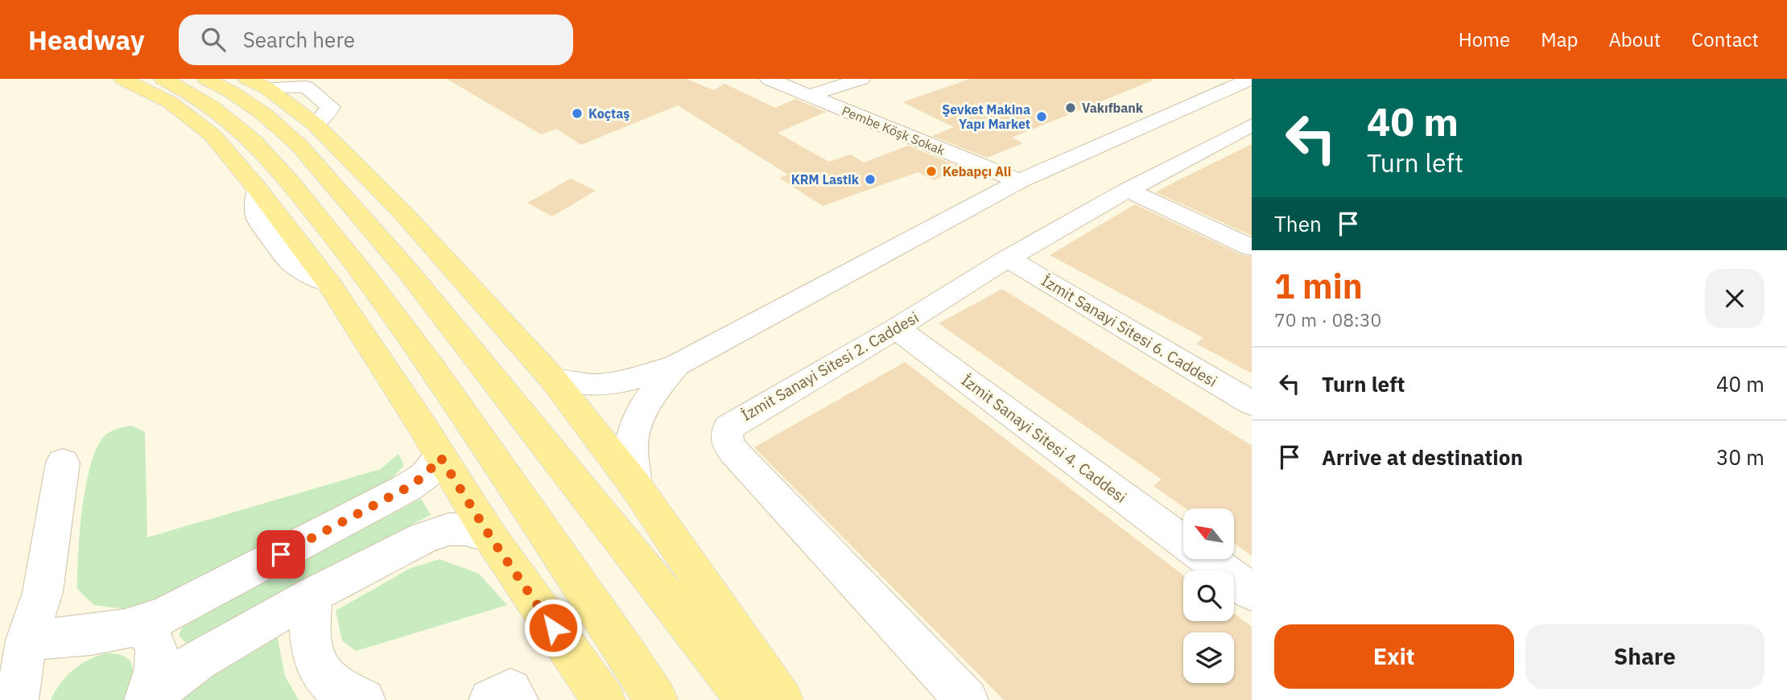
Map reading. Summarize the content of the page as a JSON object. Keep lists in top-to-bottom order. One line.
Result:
{"streets":{"street":["Pembe Köşk Sokak","İzmit Sanayi Sitesi 6. Caddesi","İzmit Sanayi Sitesi 2. Caddesi","İzmit Sanayi Sitesi 4. Caddesi"]},"crossings":[["İzmit Sanayi Sitesi 6. Caddesi","İzmit Sanayi Sitesi 2. Caddesi"],["İzmit Sanayi Sitesi 2. Caddesi","İzmit Sanayi Sitesi 4. Caddesi"]],"places":["Vakıfbank","Koçtaş","Şevket Makina Yapı Market","Kebapçı Ali","KRM Lastik"],"north":"top left","page":{"header":"Headway","search":"Search here","nav":["Home","Map","About","Contact"],"turn":["40 m","Turn left"],"then":"Then","heading":["1 min","70 m · 08:30"],"list":[{"name":"Turn left","value":"40 m"},{"name":"Arrive at destination","value":"30 m"}],"buttons":["Exit","Share"]}}
